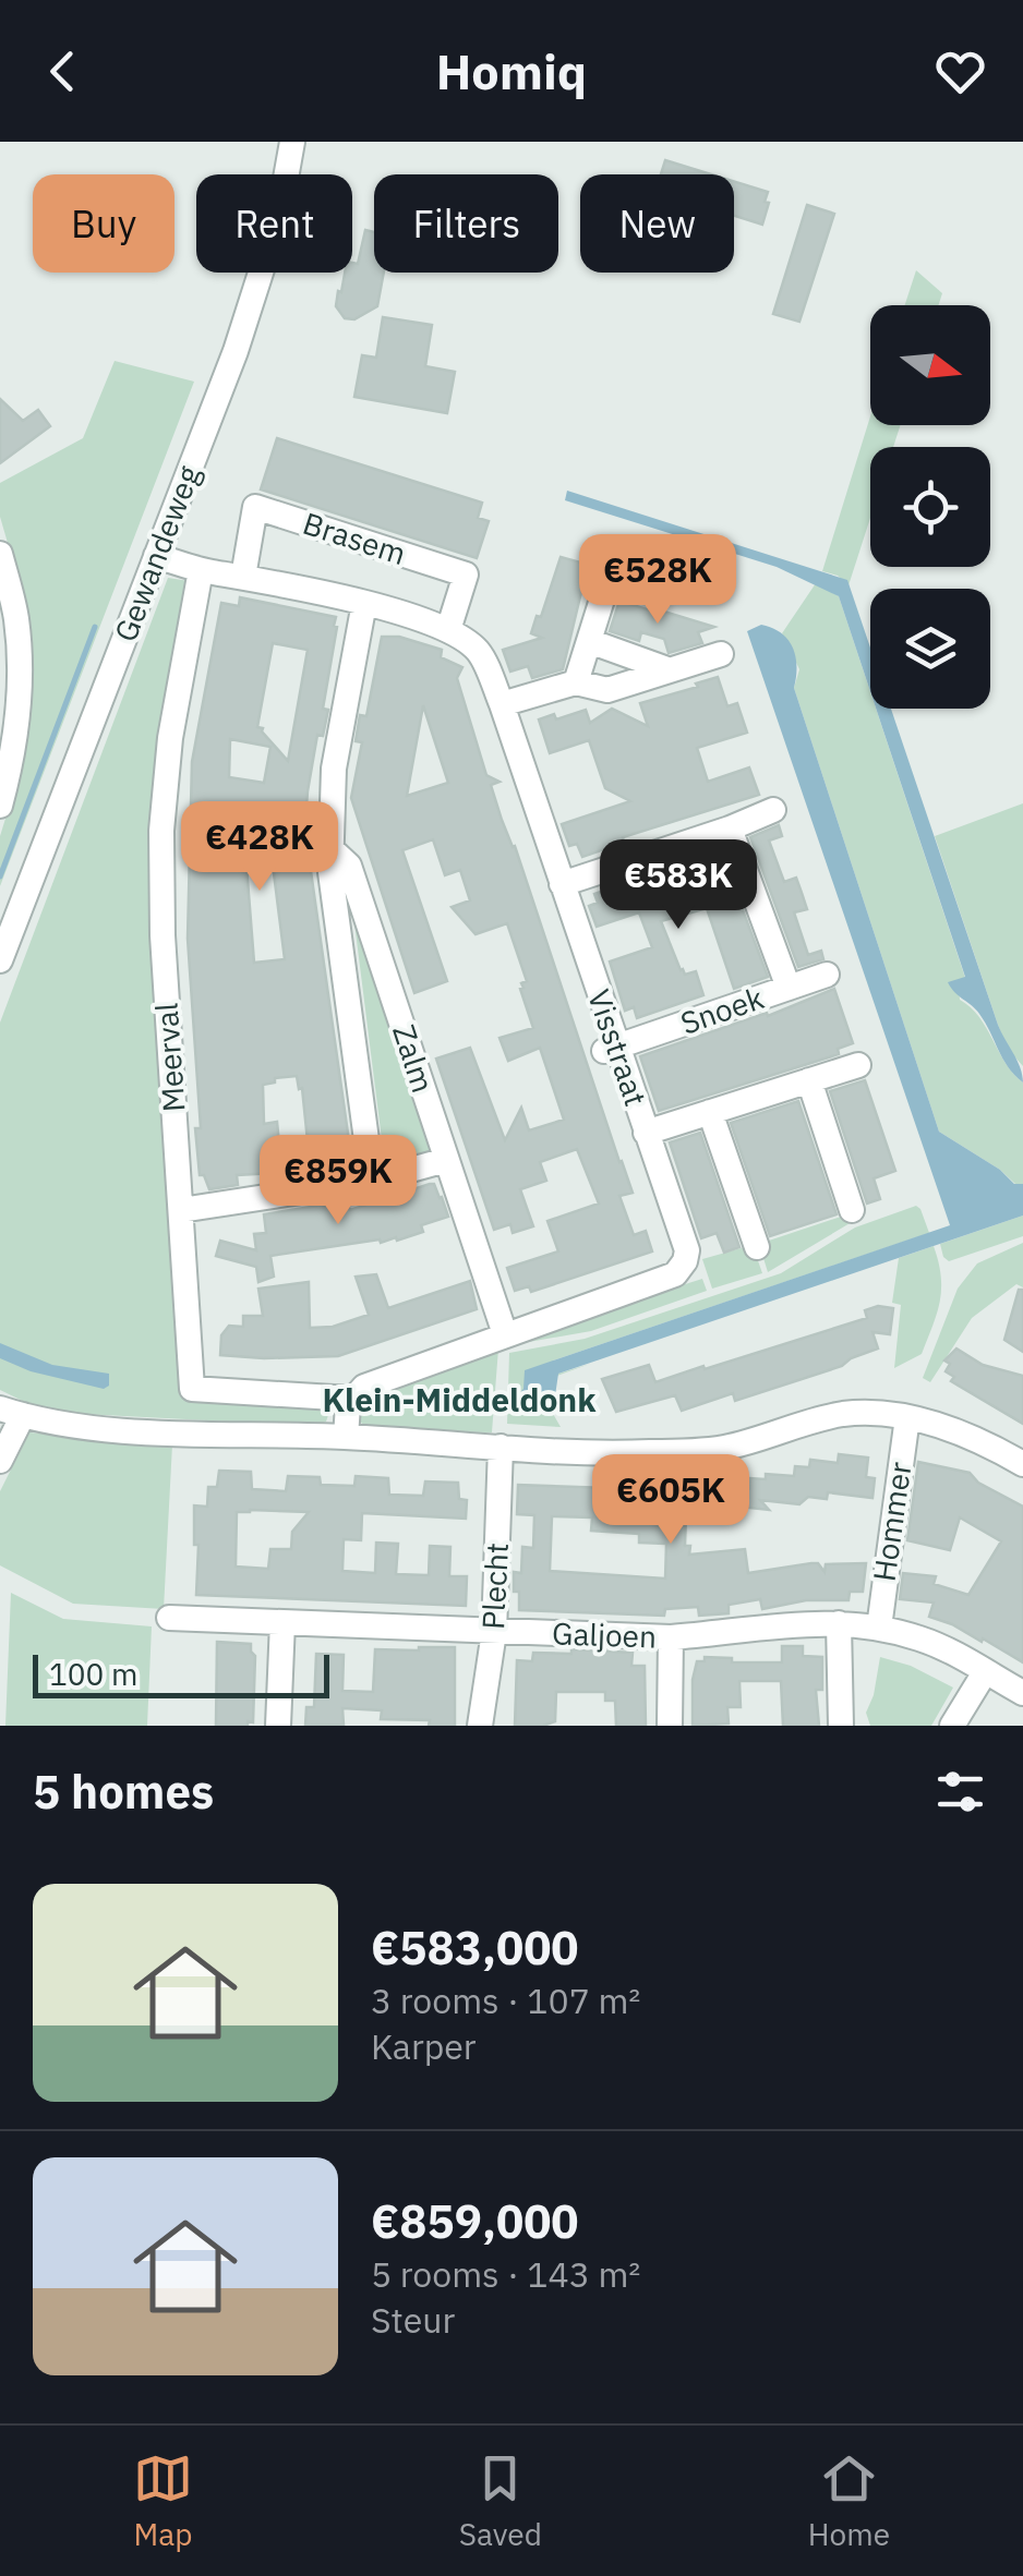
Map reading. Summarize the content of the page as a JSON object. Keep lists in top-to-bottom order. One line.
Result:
{"streets":{"street":["Brasem","Gewandeweg","Snoek","Visstraat","Meerval","Zalm","Hommer","Plecht","Galjoen"]},"crossings":[["Brasem","Visstraat"],["Gewandeweg","Visstraat"],["Snoek","Visstraat"],["Visstraat","Meerval"],["Visstraat","Zalm"],["Hommer","Galjoen"],["Plecht","Galjoen"]],"districts":["Klein-Middeldonk"],"scale_bar":"100 m","north":"right","page":{"header":"Homiq","chip":["Buy","Rent","Filters","New"],"price":["€528K","€428K","€583K","€859K","€605K"],"scale":"100 m","heading":"5 homes","list":[{"name":"€583,000","note":"3 rooms · 107 m² · Karper"},{"name":"€859,000","note":"5 rooms · 143 m² · Steur"}],"tabs":["Map","Saved","Home"]}}
